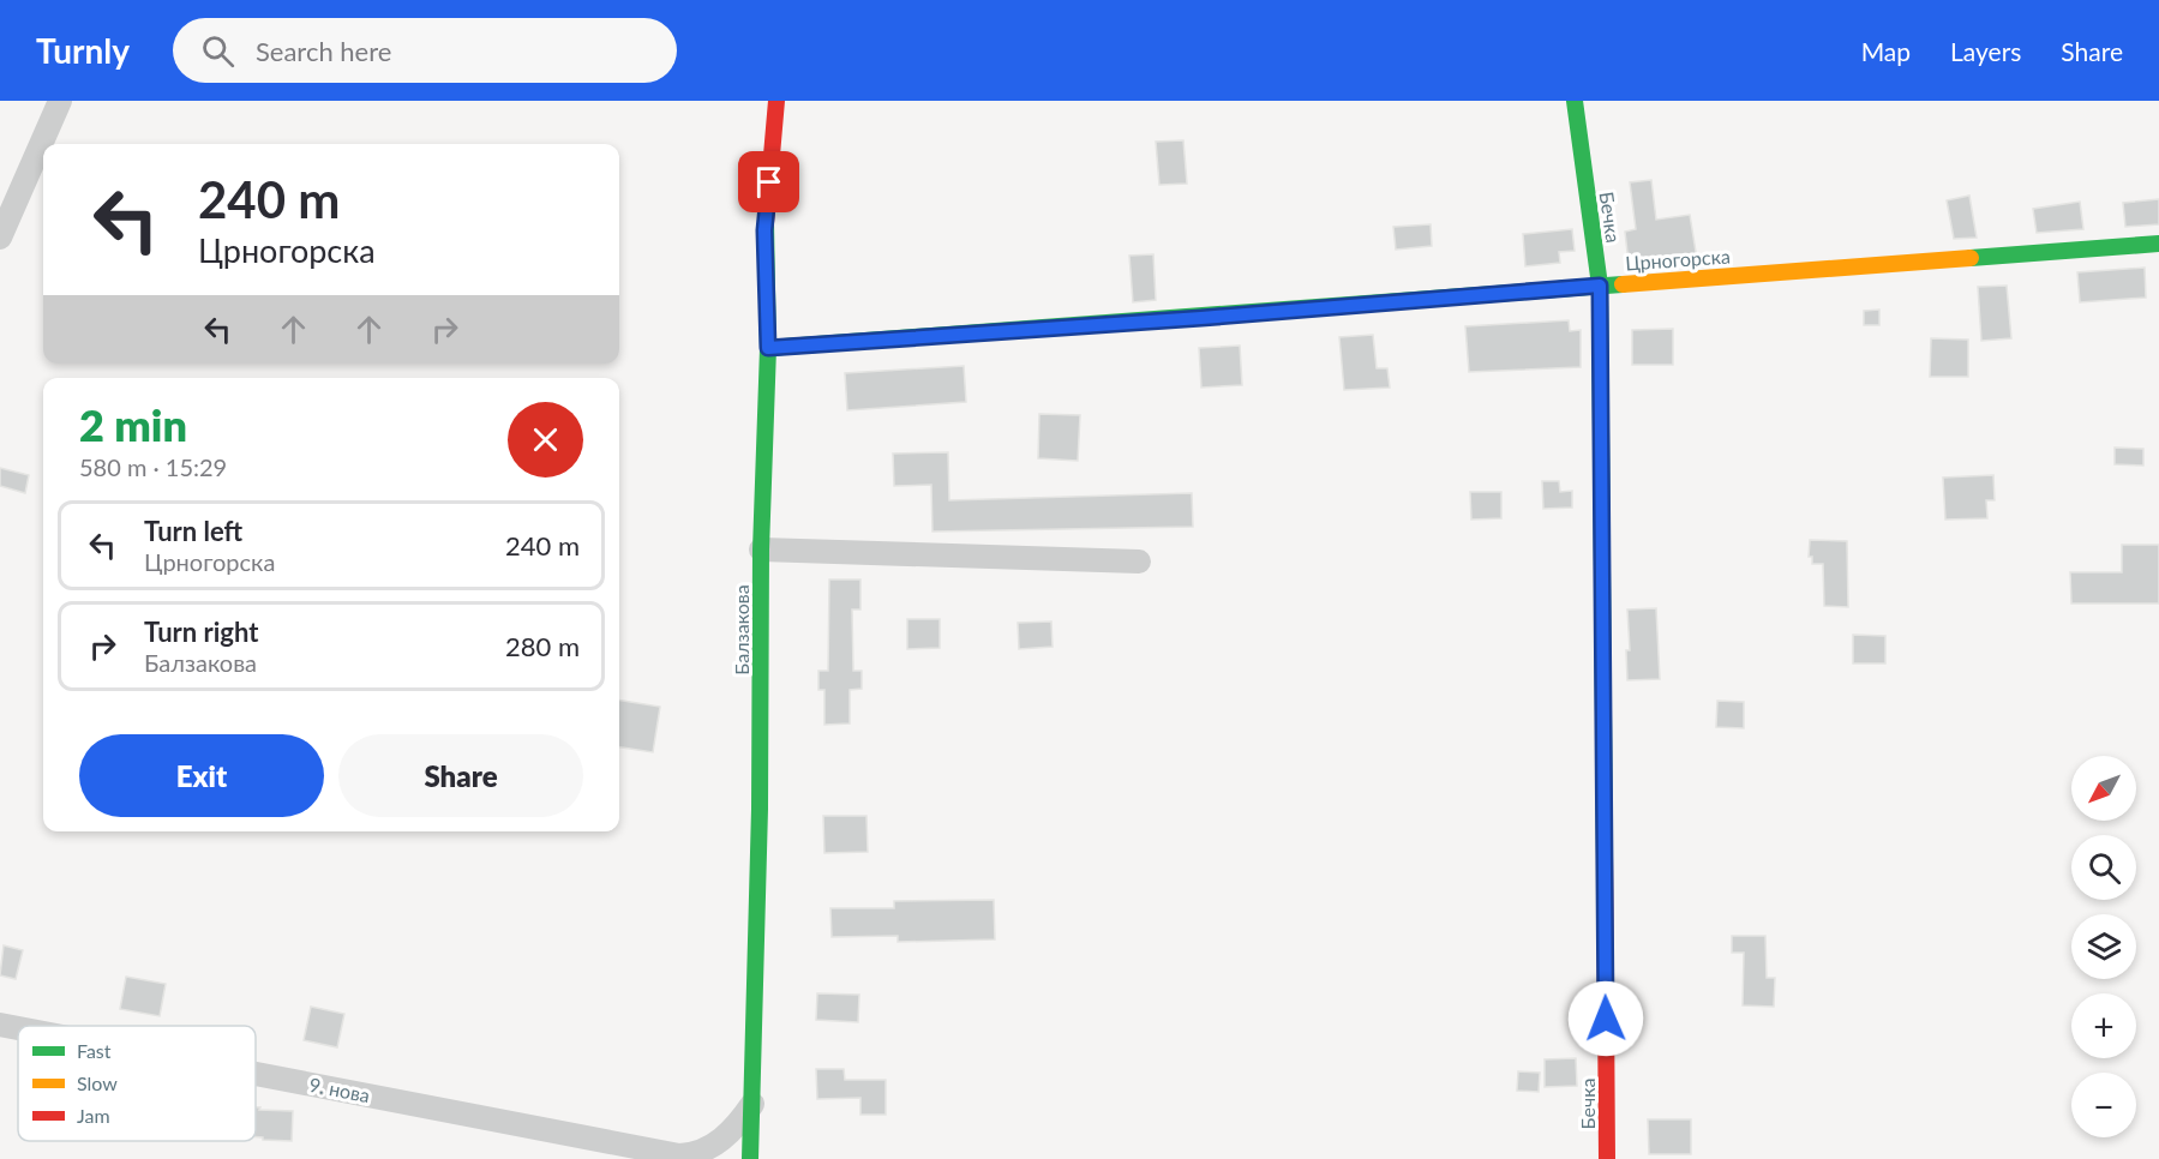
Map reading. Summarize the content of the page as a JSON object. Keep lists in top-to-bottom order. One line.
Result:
{"streets":{"street":["Бечка","Црногорска","Балзакова","9. нова"]},"crossings":[["Бечка","Црногорска"],["Црногорска","Балзакова"],["Балзакова","9. нова"]],"legend":["Fast","Slow","Jam"],"north":"bottom left","page":{"header":"Turnly","search":"Search here","nav":["Map","Layers","Share"],"turn":["240 m","Црногорска"],"heading":["2 min","580 m · 15:29"],"list":[{"name":"Turn left","note":"Црногорска","value":"240 m"},{"name":"Turn right","note":"Балзакова","value":"280 m"}],"buttons":["Exit","Share"],"map_buttons":["+","−"]}}
